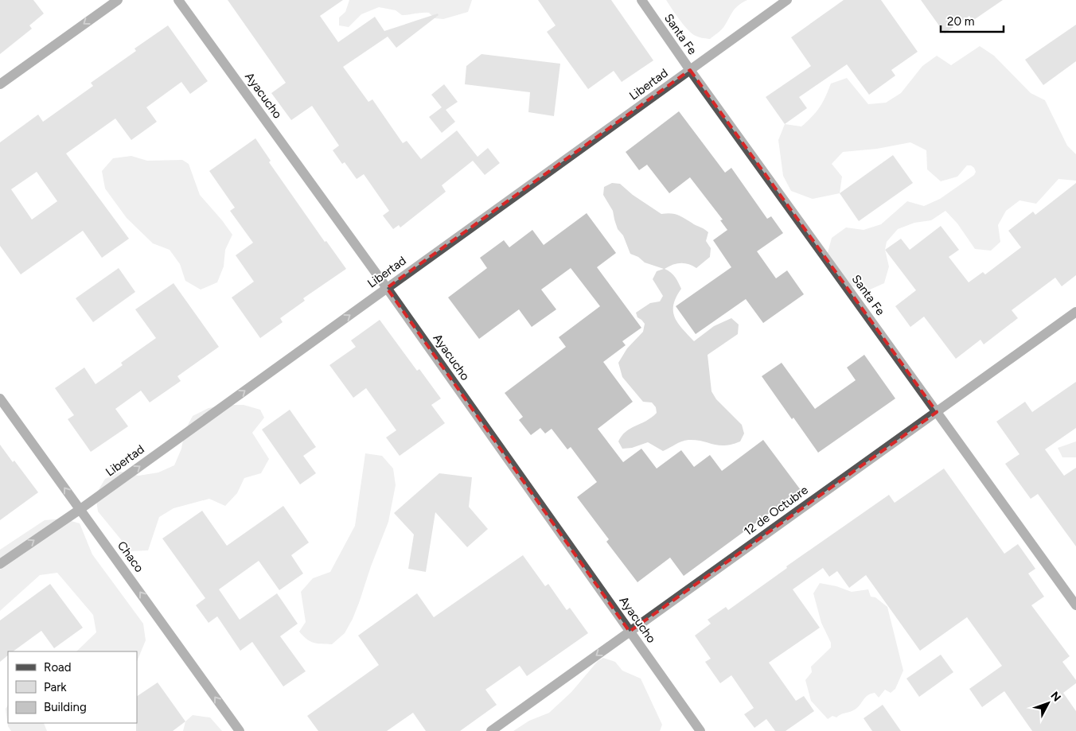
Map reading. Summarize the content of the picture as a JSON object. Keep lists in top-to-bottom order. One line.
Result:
{"streets":{"street":["Santa Fe","Libertad","Ayacucho","12 de Octubre","Chaco"]},"crossings":[["Santa Fe","Libertad"],["Santa Fe","12 de Octubre"],["Libertad","Ayacucho"],["Libertad","Chaco"],["Ayacucho","12 de Octubre"]],"one_way":["Libertad","Chaco"],"legend":["Road","Park","Building"],"scale_bar":"20 m","north":"top right"}
